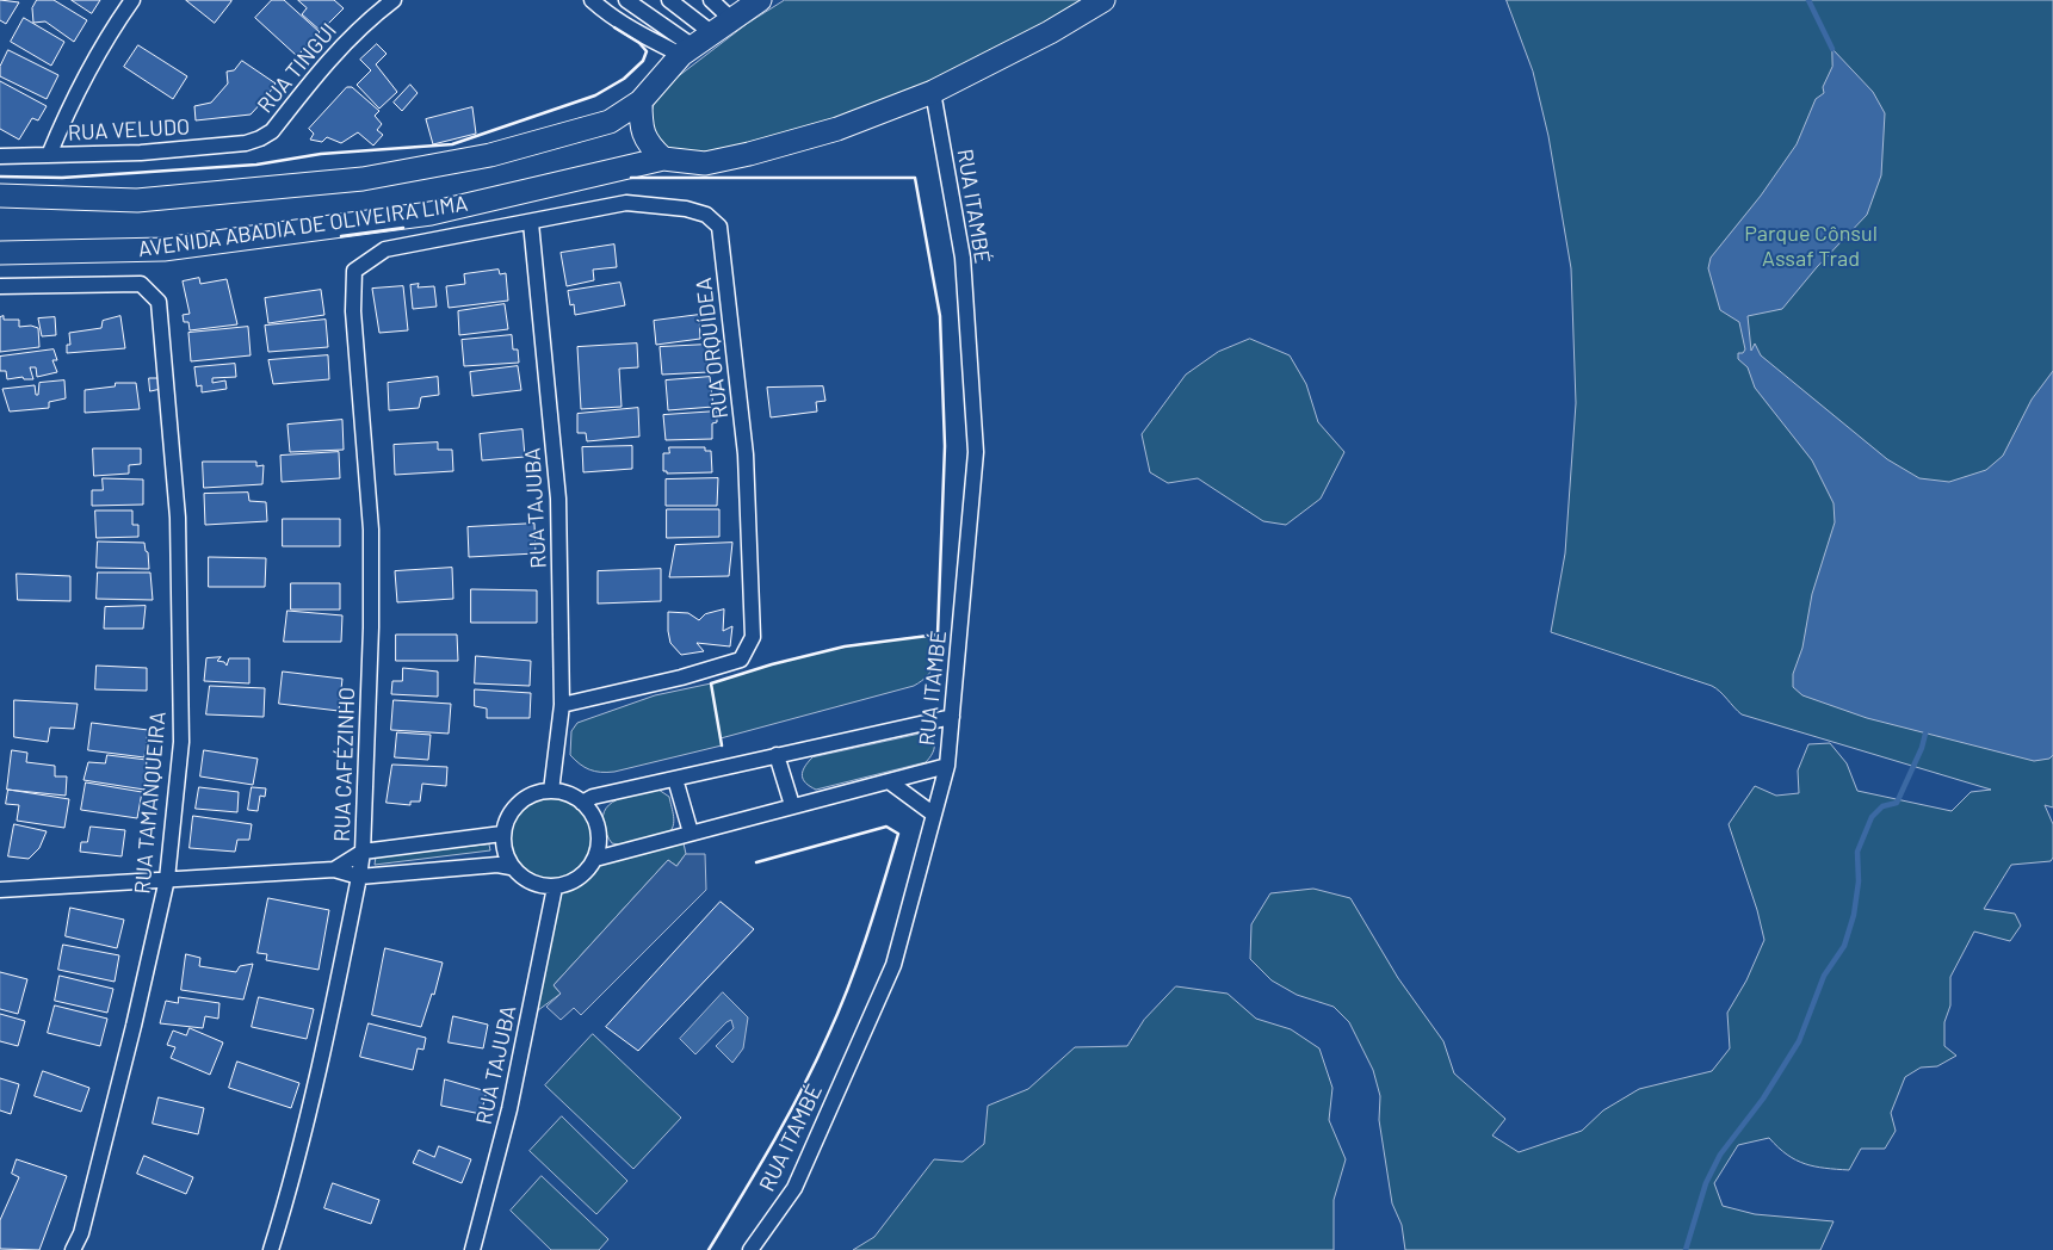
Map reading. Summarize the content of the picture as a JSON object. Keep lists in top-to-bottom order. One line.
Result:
{"streets":{"street":["RUA TINGUI","RUA VELUDO","RUA ITAMBÉ","AVENIDA ABADIA DE OLIVEIRA LIMA","RUA ORQUÍDEA","RUA TAJUBA","RUA CAFÉZINHO","RUA TAMANQUEIRA"]},"crossings":[["RUA TINGUI","RUA VELUDO"],["RUA ITAMBÉ","AVENIDA ABADIA DE OLIVEIRA LIMA"],["RUA ORQUÍDEA","RUA TAJUBA"],["RUA ORQUÍDEA","RUA CAFÉZINHO"]],"parks":["Parque Cônsul Assaf Trad"]}
